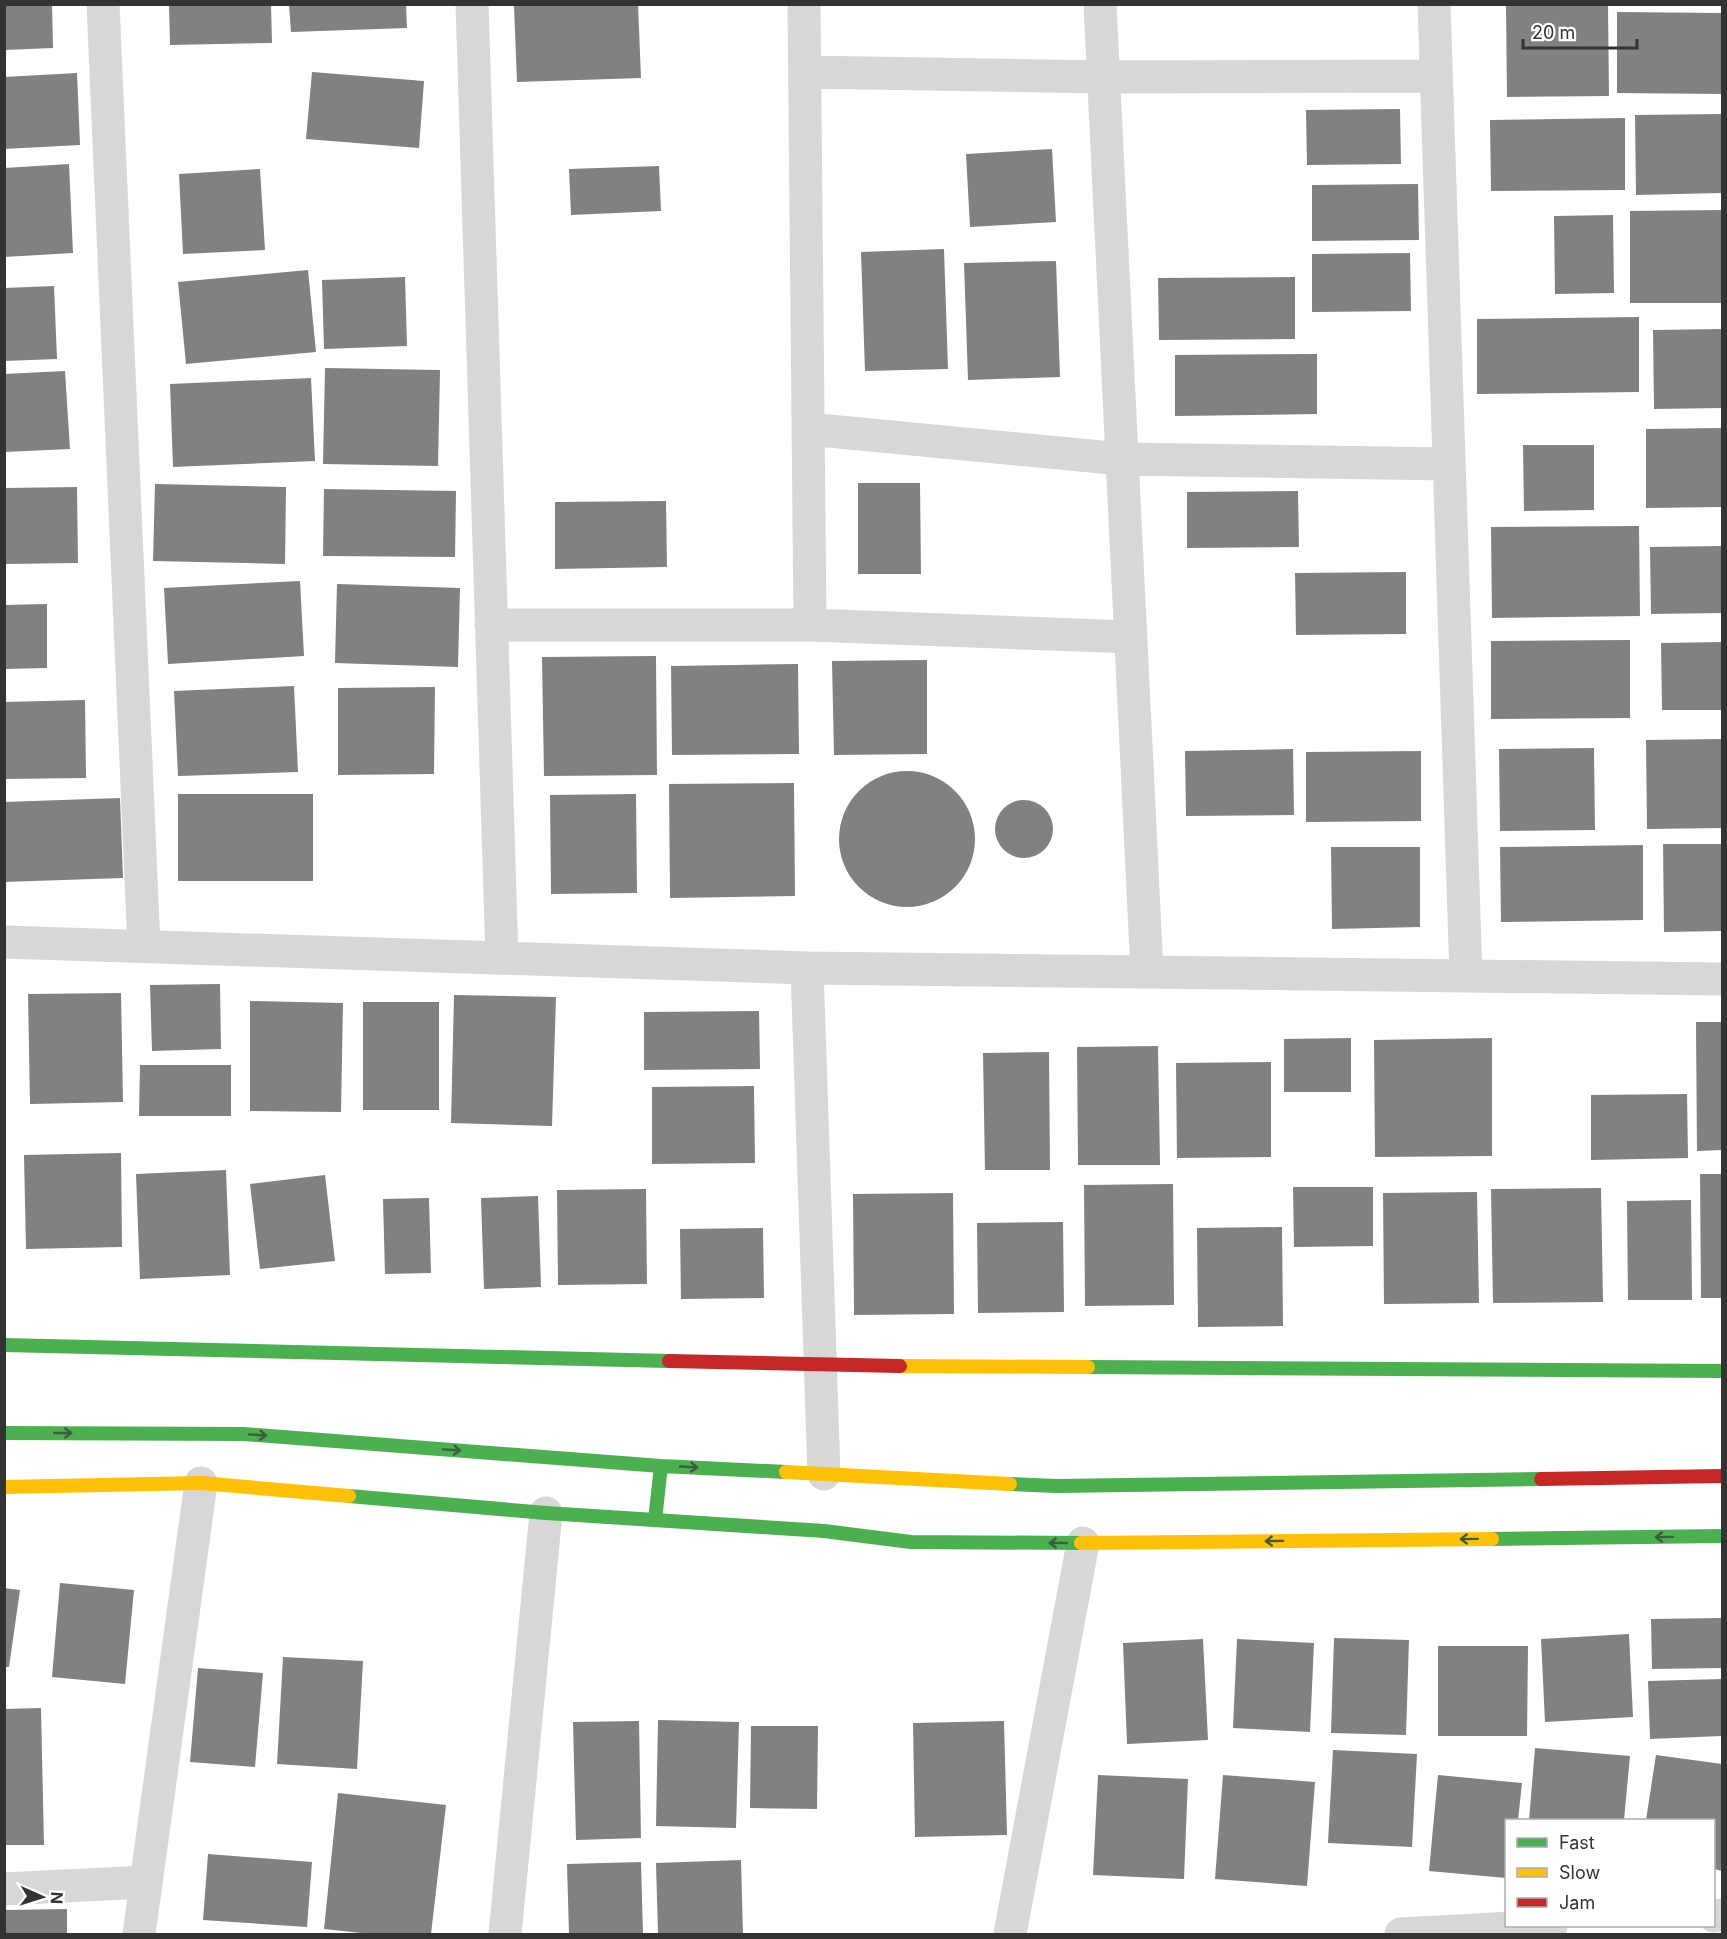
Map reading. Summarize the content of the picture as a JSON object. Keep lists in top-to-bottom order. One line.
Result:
{"legend":["Fast","Slow","Jam"],"scale_bar":"20 m","north":"right"}
